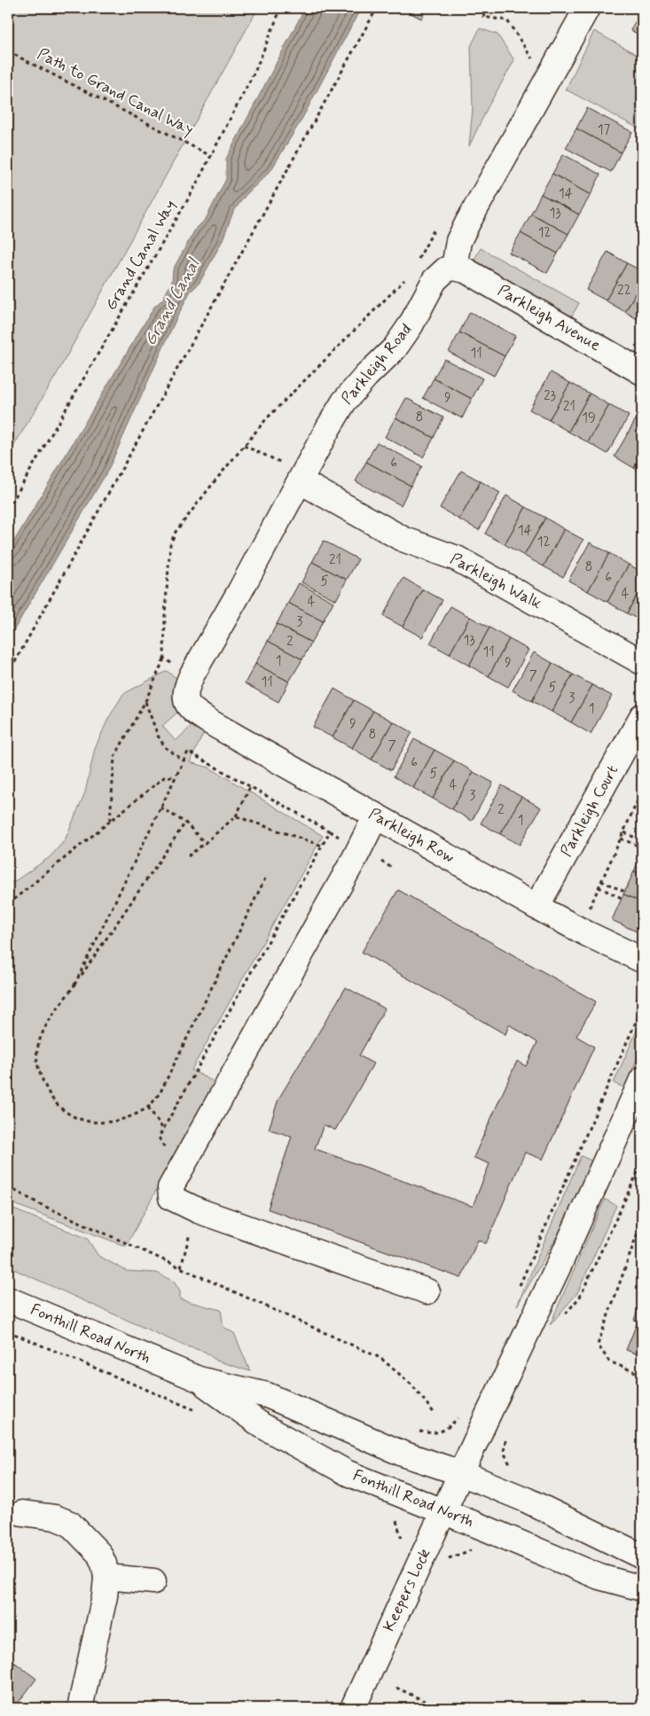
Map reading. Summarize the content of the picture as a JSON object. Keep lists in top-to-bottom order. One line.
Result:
{"streets":{"street":["Parkleigh Avenue","Parkleigh Road","Parkleigh Walk","Parkleigh Court","Parkleigh Row","Fonthill Road North","Keepers Lock"],"path":["Path to Grand Canal Way","Grand Canal Way"]},"crossings":[["Path to Grand Canal Way","Grand Canal Way"],["Parkleigh Avenue","Parkleigh Road"],["Parkleigh Road","Parkleigh Walk"],["Parkleigh Road","Parkleigh Row"],["Parkleigh Court","Parkleigh Row"],["Fonthill Road North","Keepers Lock"]],"water":["Grand Canal"],"house_numbers":["17","14","13","12","22","11","23","9","21","8","19","6","14","12","21","8","6","5","4","4","3","13","2","11","1","9","7","11","5","3","1","9","8","7","6","5","4","3","2","1"]}
